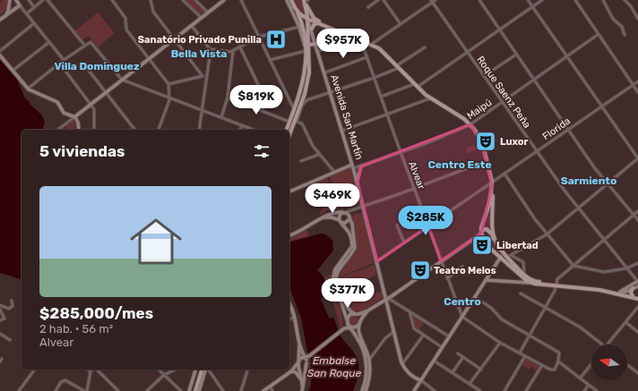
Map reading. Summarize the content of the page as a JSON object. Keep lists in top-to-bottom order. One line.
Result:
{"streets":{"main road":["Avenida San Martín"],"street":["Roque Saenz Peña","Maipú","Florida","Alvear"]},"crossings":[["Roque Saenz Peña","Maipú"],["Roque Saenz Peña","Florida"],["Maipú","Avenida San Martín"],["Maipú","Alvear"],["Avenida San Martín","Florida"],["Florida","Alvear"]],"districts":["Bella Vista","Villa Dominguez","Centro Este","Sarmiento","Centro"],"water":["Embalse San Roque"],"places":{"hospital":["Sanatório Privado Punilla"],"theatre":["Luxor","Libertad","Teatro Melos"]},"north":"left","page":{"price":["$957K","$819K","$469K","$285K","$377K"],"heading":"5 viviendas","list":[{"name":"$285,000/mes","note":"2 hab. · 56 m² · Alvear"}]}}
